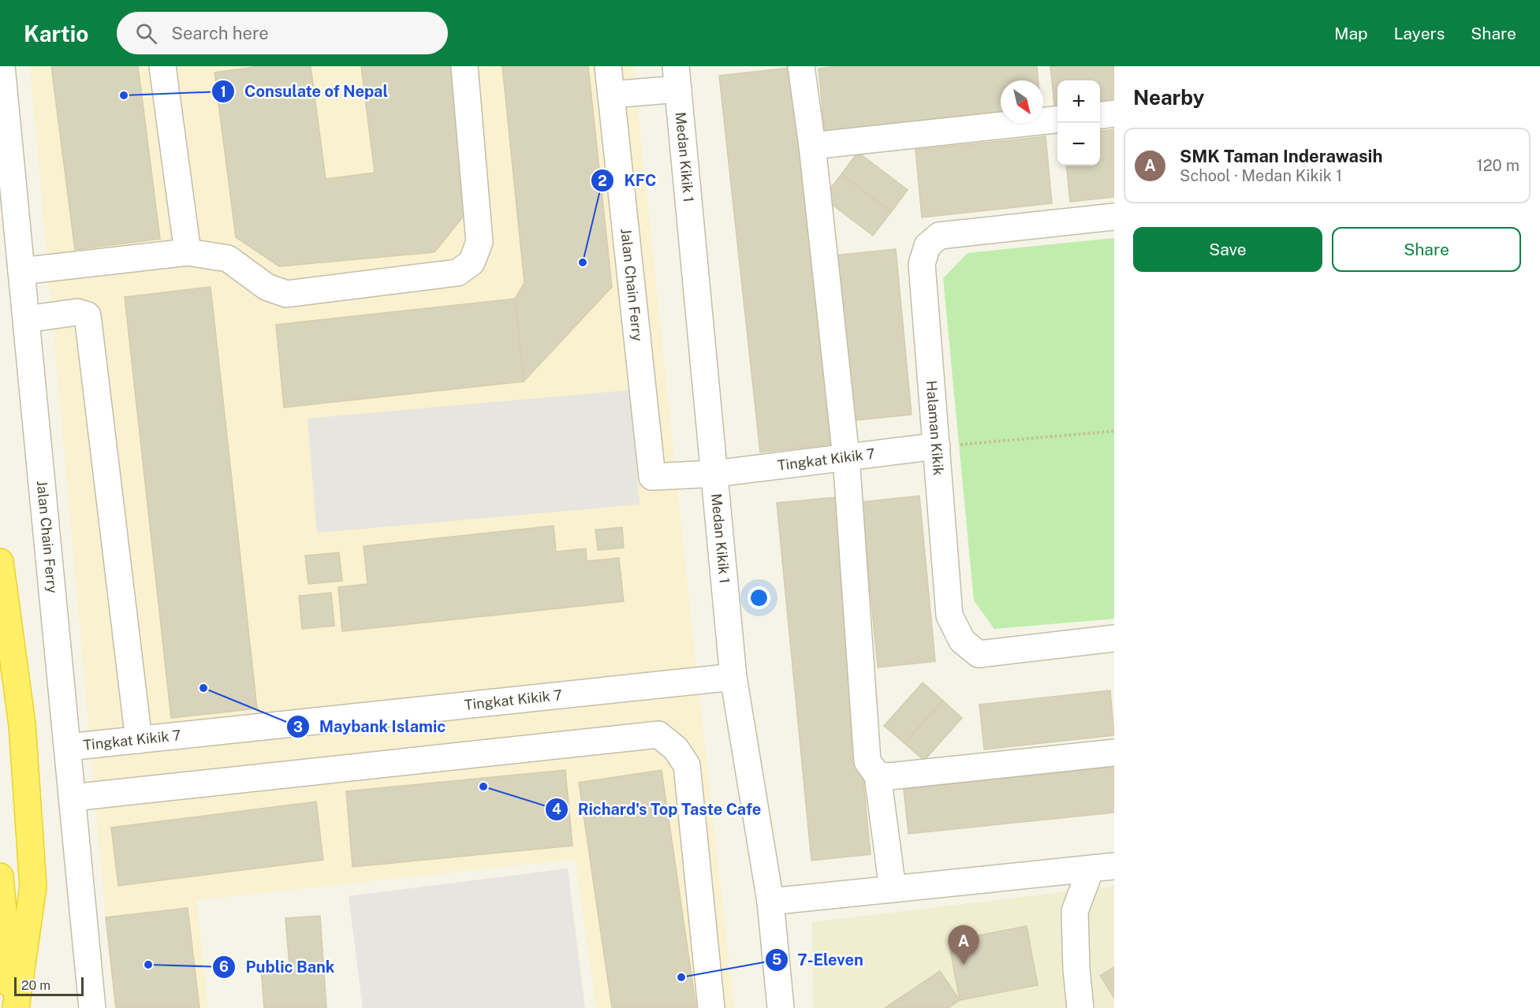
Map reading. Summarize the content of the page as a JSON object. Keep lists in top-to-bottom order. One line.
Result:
{"streets":{"street":["Medan Kikik 1","Jalan Chain Ferry","Halaman Kikik","Tingkat Kikik 7"]},"crossings":[["Medan Kikik 1","Tingkat Kikik 7"],["Jalan Chain Ferry","Tingkat Kikik 7"],["Halaman Kikik","Tingkat Kikik 7"]],"places":["Consulate of Nepal","KFC","Maybank Islamic","Richard's Top Taste Cafe","Public Bank","7-Eleven"],"scale_bar":"20 m","north":"bottom right","page":{"header":"Kartio","search":"Search here","nav":["Map","Layers","Share"],"heading":"Nearby","map_buttons":["+","−"],"list":[{"mark":"A","name":"SMK Taman Inderawasih","note":"School · Medan Kikik 1","value":"120 m"}],"buttons":["Save","Share"],"pins":"A","scale":"20 m"}}
